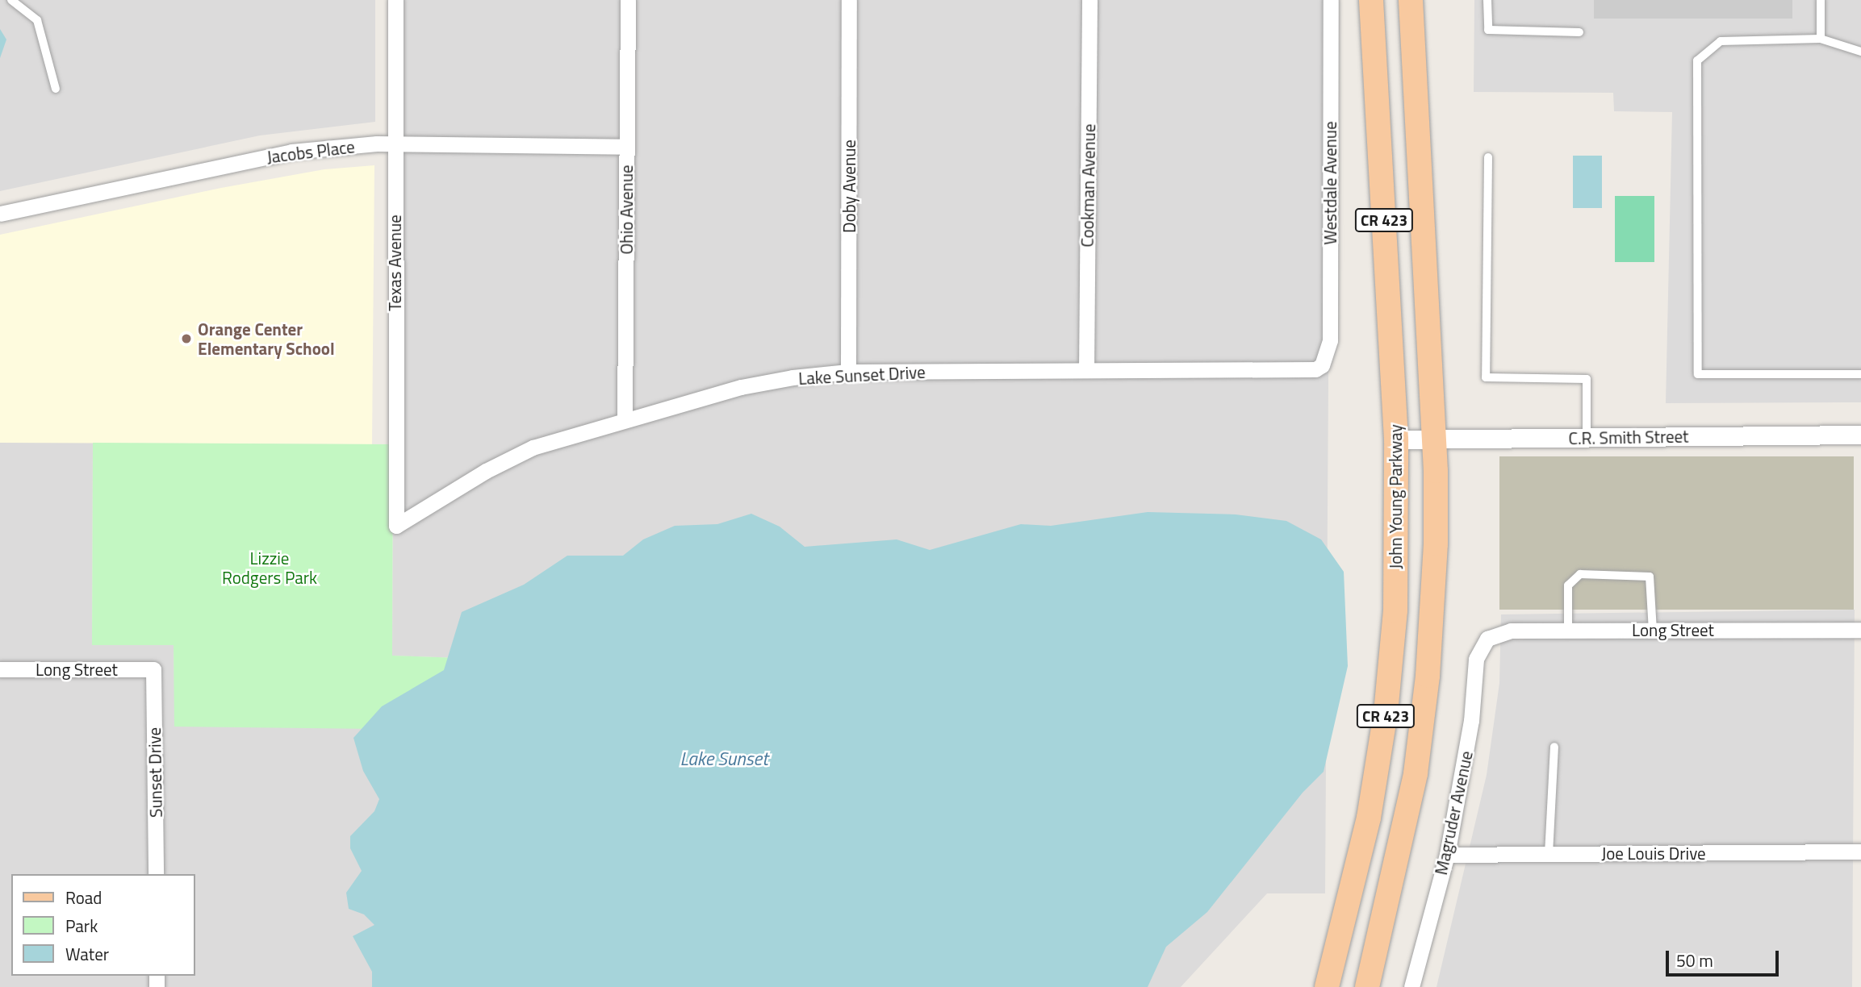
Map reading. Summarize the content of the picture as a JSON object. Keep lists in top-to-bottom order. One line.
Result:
{"streets":{"main road":["CR 423","John Young Parkway"],"street":["Jacobs Place","Westdale Avenue","Cookman Avenue","Doby Avenue","Ohio Avenue","Texas Avenue","Lake Sunset Drive","C.R. Smith Street","Long Street","Sunset Drive","Magruder Avenue","Joe Louis Drive"]},"crossings":[["Jacobs Place","Ohio Avenue"],["Jacobs Place","Texas Avenue"],["Westdale Avenue","Lake Sunset Drive"],["Cookman Avenue","Lake Sunset Drive"],["Doby Avenue","Lake Sunset Drive"],["Ohio Avenue","Lake Sunset Drive"],["CR 423","C.R. Smith Street"],["Texas Avenue","Lake Sunset Drive"],["C.R. Smith Street","John Young Parkway"],["Long Street","Sunset Drive"],["Long Street","Magruder Avenue"],["Magruder Avenue","Joe Louis Drive"]],"water":["Lake Sunset"],"parks":["Lizzie Rodgers Park"],"places":["Orange Center Elementary School"],"legend":["Road","Park","Water"],"scale_bar":"50 m"}
